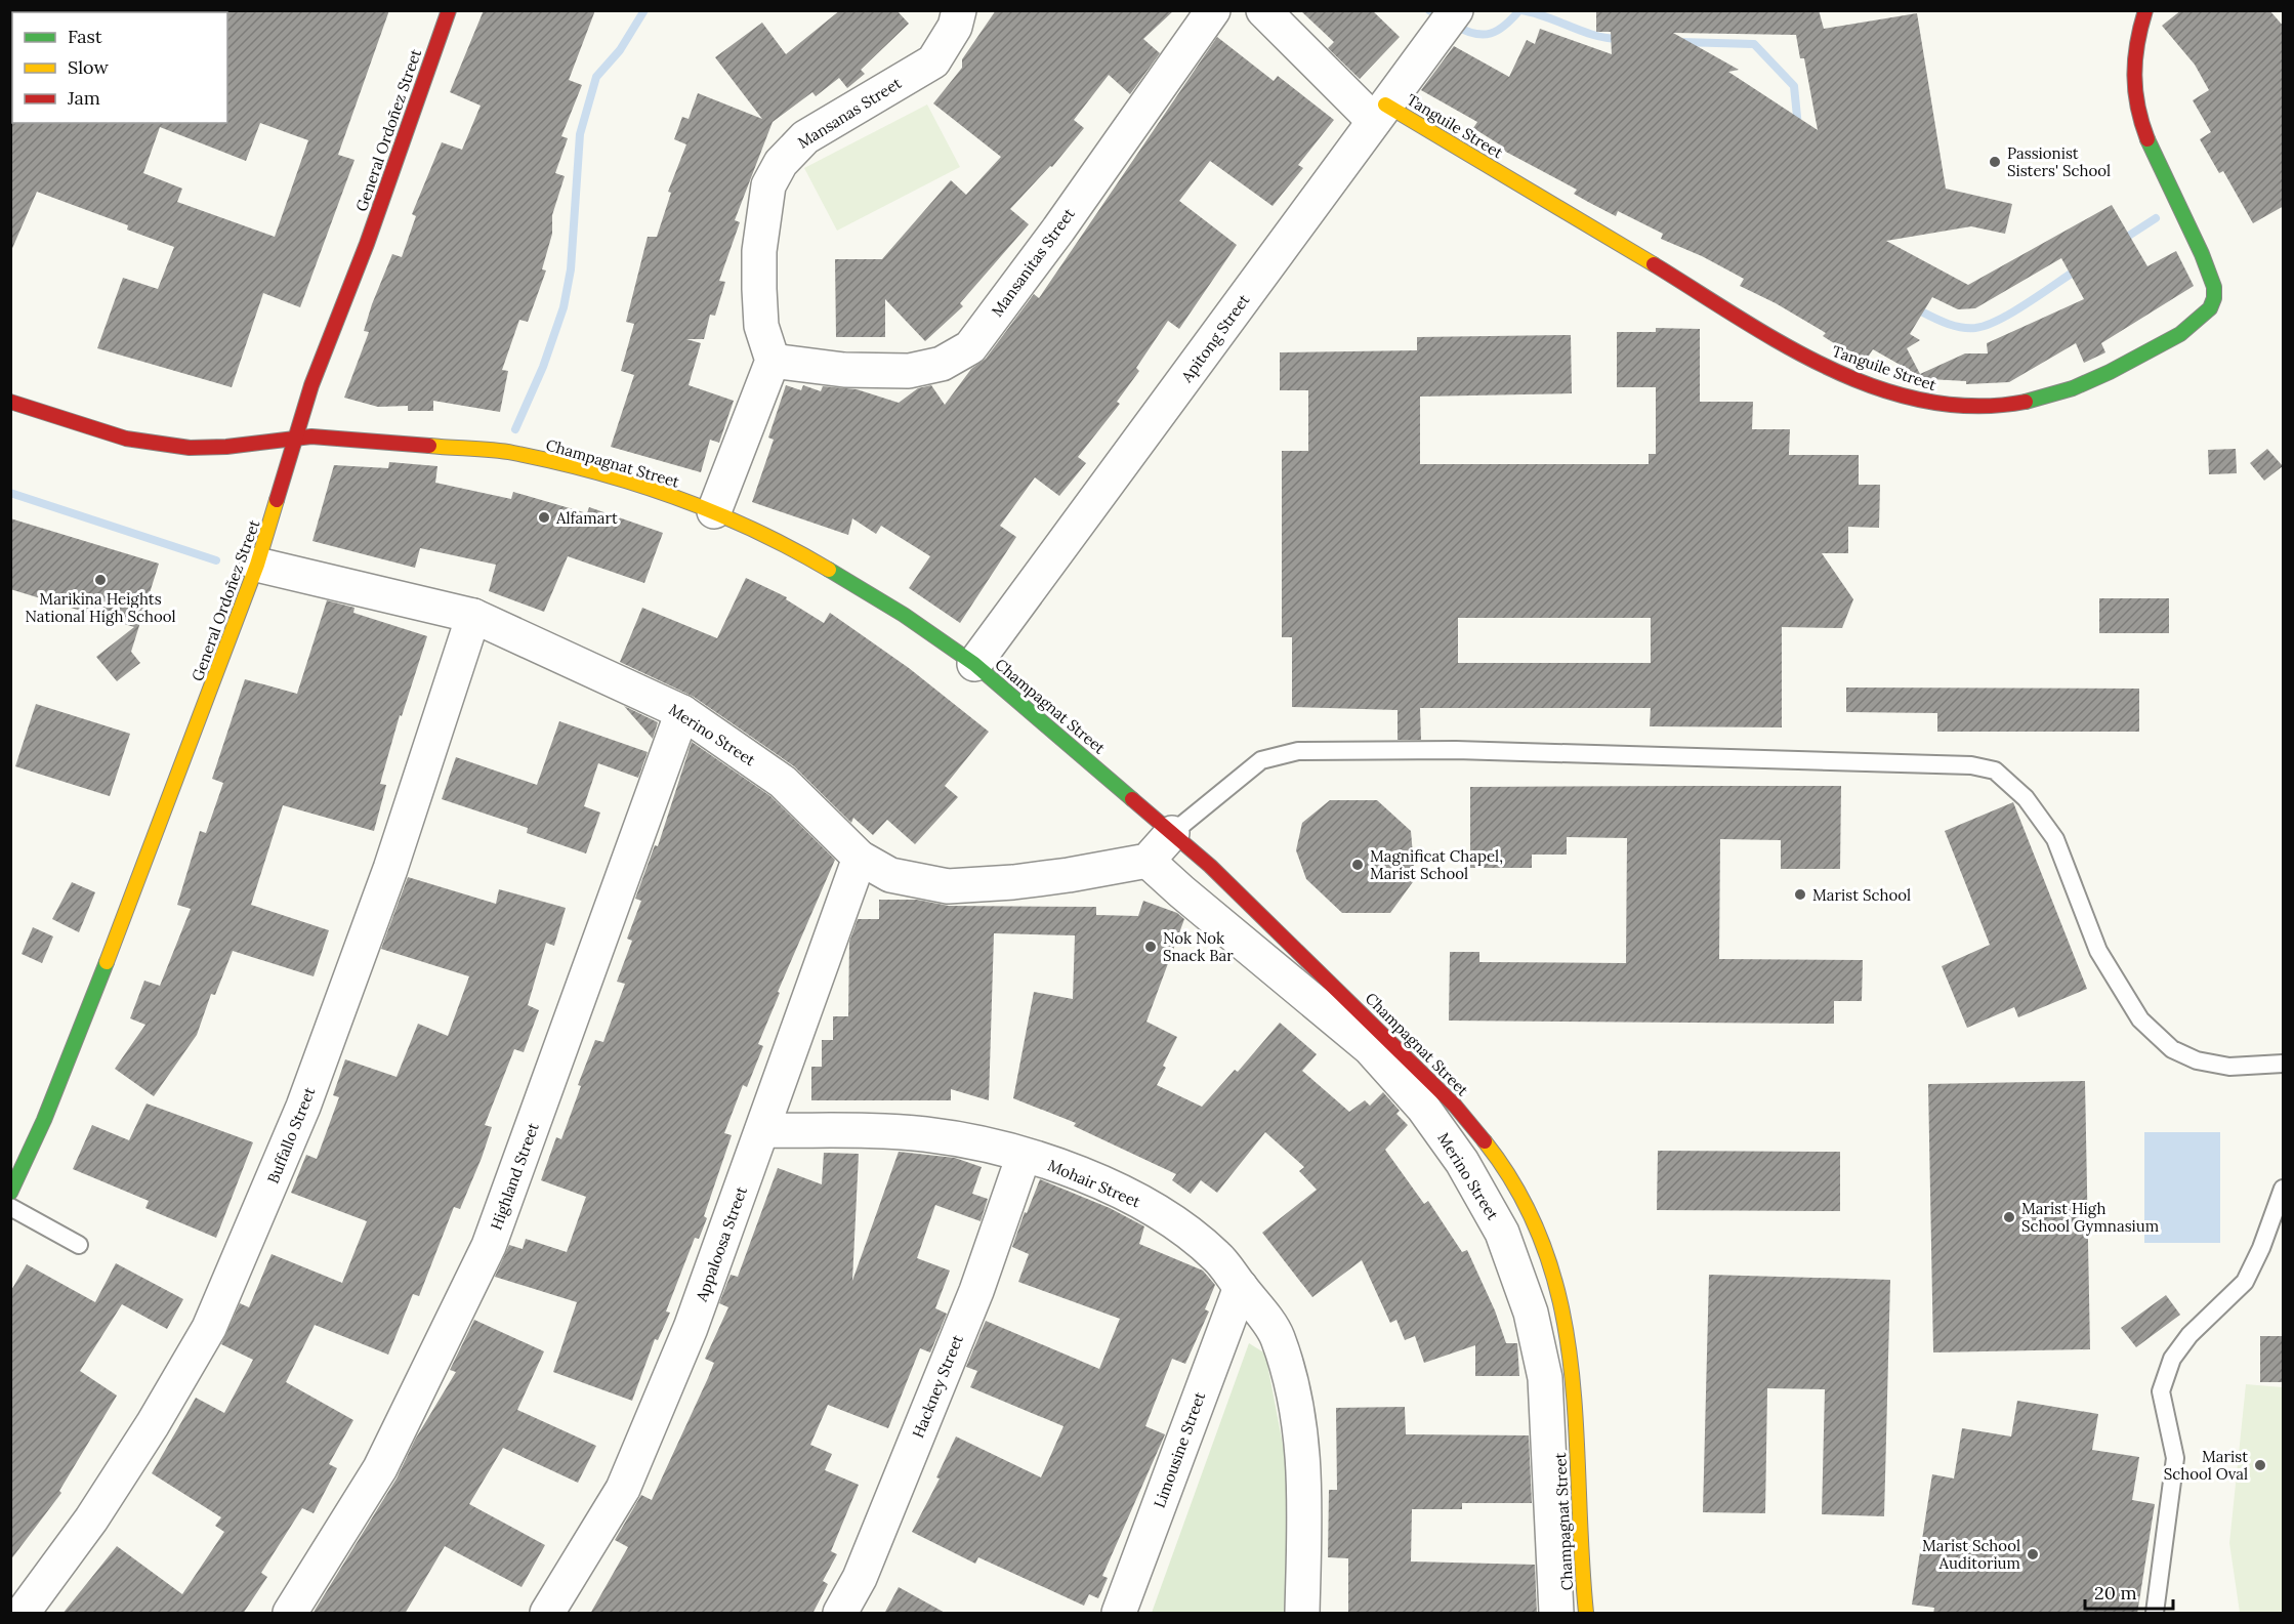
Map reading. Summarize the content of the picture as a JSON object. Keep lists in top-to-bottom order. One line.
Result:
{"streets":{"street":["Mansanas Street","Tanguile Street","General Ordoñez Street","Mansanitas Street","Apitong Street","Champagnat Street","Merino Street","Buffallo Street","Highland Street","Mohair Street","Appaloosa Street","Hackney Street","Limousine Street"]},"crossings":[["Mansanas Street","Mansanitas Street"],["Tanguile Street","Apitong Street"],["General Ordoñez Street","Champagnat Street"],["General Ordoñez Street","Merino Street"],["Apitong Street","Champagnat Street"],["Merino Street","Buffallo Street"],["Merino Street","Highland Street"],["Merino Street","Appaloosa Street"],["Mohair Street","Appaloosa Street"],["Mohair Street","Hackney Street"],["Mohair Street","Limousine Street"]],"places":["Passionist Sisters' School","Alfamart","Marikina Heights National High School","Magnificat Chapel, Marist School","Marist School","Nok Nok Snack Bar","Marist High School Gymnasium","Marist School Oval","Marist School Auditorium"],"legend":["Fast","Slow","Jam"],"scale_bar":"20 m"}
